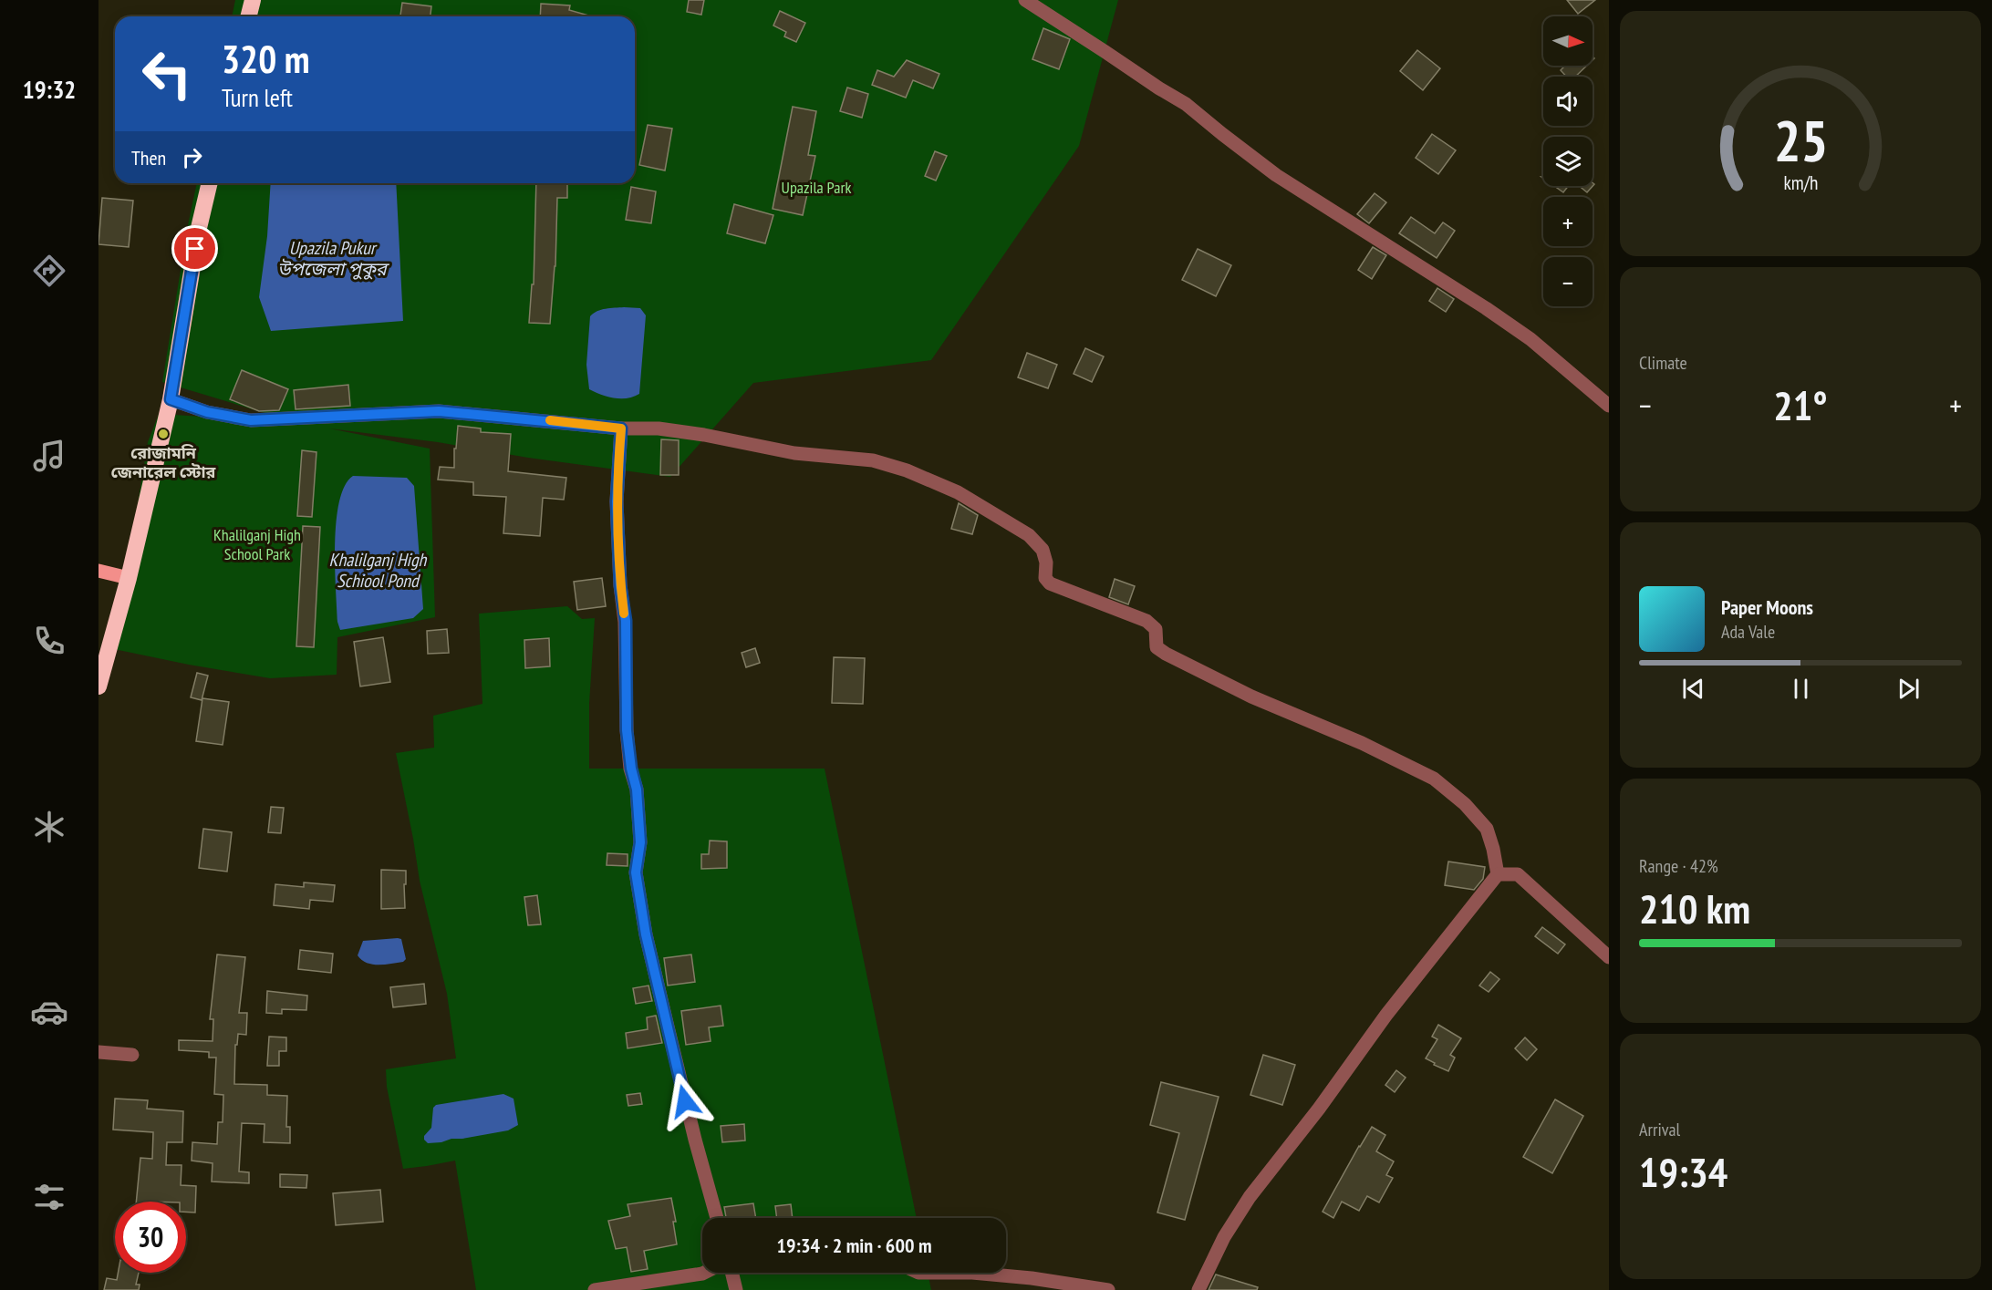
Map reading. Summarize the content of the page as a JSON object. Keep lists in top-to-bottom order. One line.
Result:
{"water":["Upazila Pukur উপজেলা পুকুর","Khalilganj High Schiool Pond"],"parks":["Upazila Park","Khalilganj High School Park"],"places":["রোজামনি জেনারেল স্টোর"],"north":"right","page":{"tabs":"19:32","map_buttons":["+","−"],"turn":["320 m","Turn left"],"then":"Then","tile":["Climate",["Range · 42%","210 km"],["Arrival","19:34"]],"heat":["−","21°","+"],"song":["Paper Moons","Ada Vale"],"limit":"30","trip":"19:34 · 2 min · 600 m","gauge":["25","km/h"]}}
